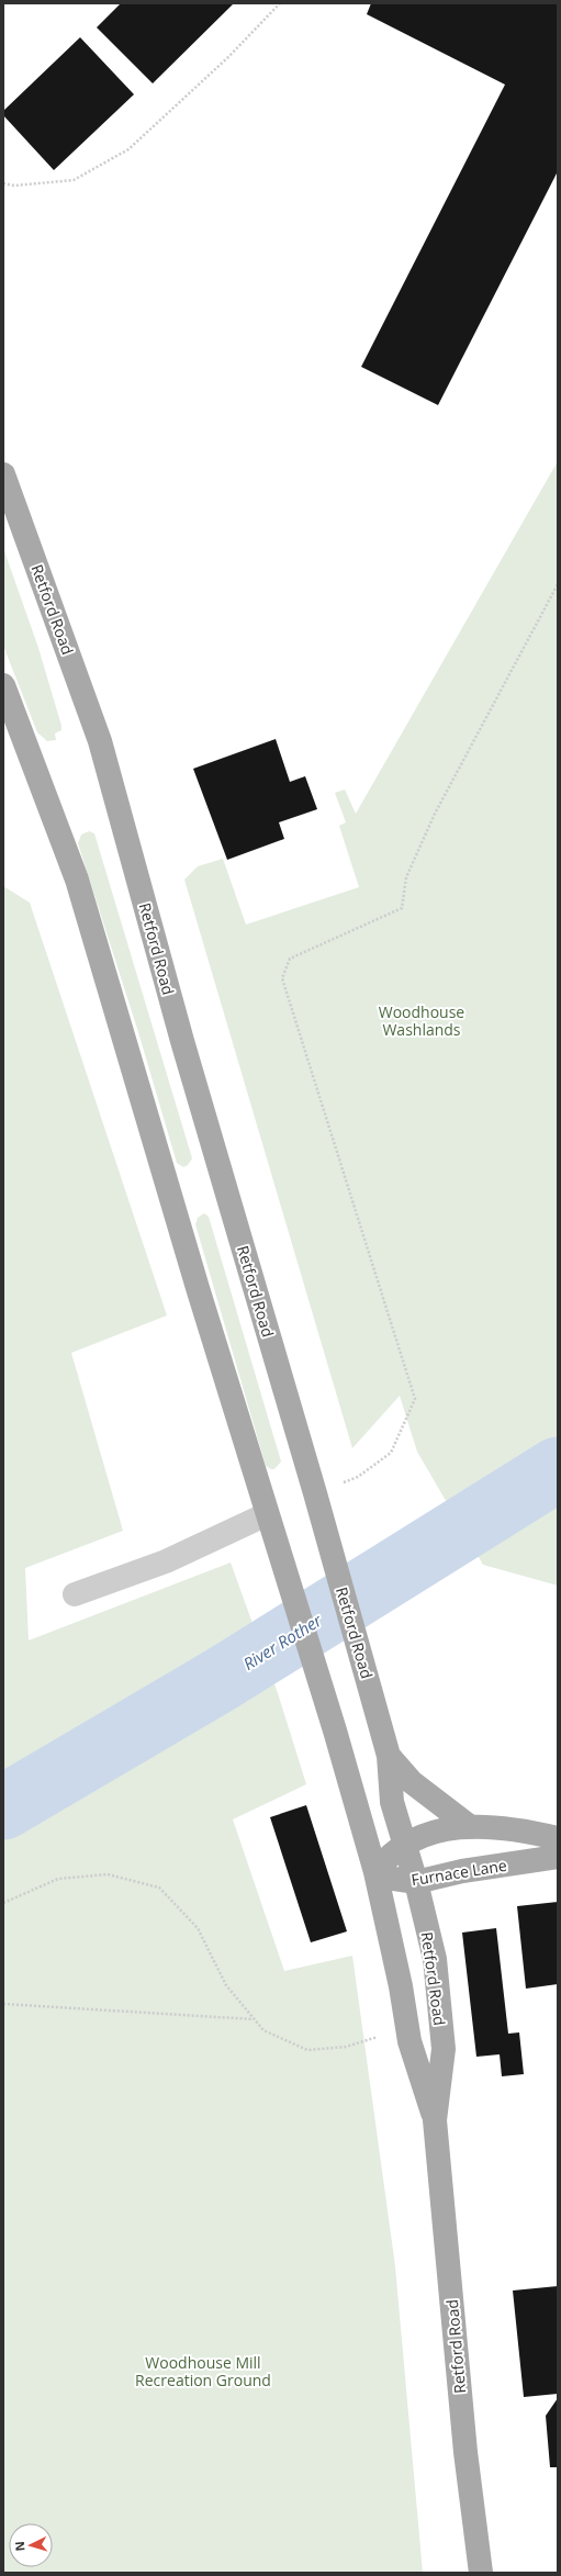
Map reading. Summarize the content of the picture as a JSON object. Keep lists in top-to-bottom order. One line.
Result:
{"streets":{"main road":["Retford Road","Furnace Lane"]},"crossings":[["Retford Road","Furnace Lane"]],"water":["River Rother"],"parks":["Woodhouse Washlands","Woodhouse Mill Recreation Ground"],"north":"left"}
